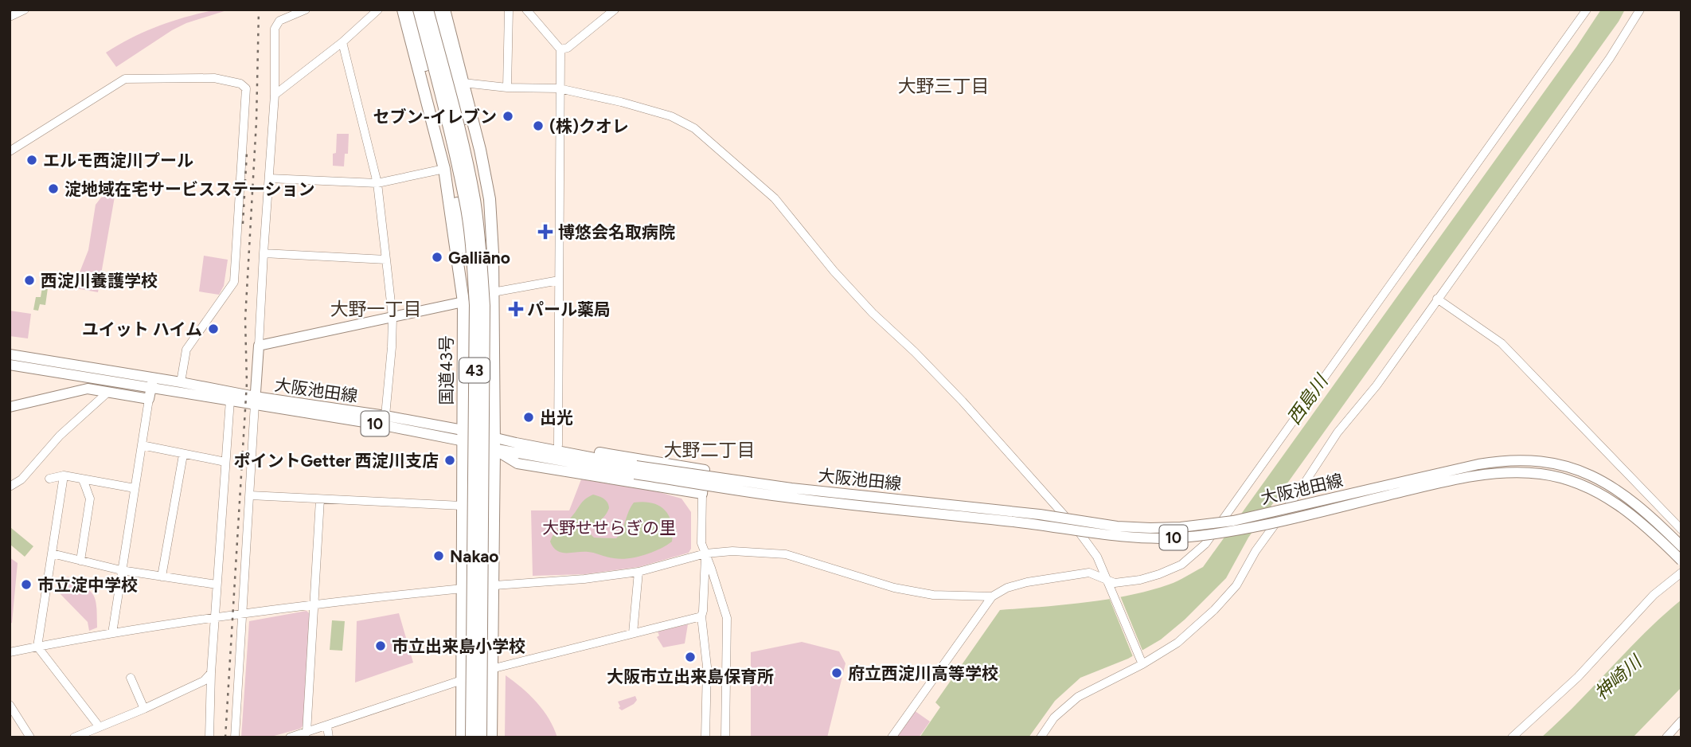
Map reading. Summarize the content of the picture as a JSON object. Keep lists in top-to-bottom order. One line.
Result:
{"streets":{"highway":["国道43号","43"],"main road":["大阪池田線","10"]},"crossings":[["国道43号","大阪池田線"],["43","大阪池田線"]],"districts":["大野三丁目","大野一丁目","大野二丁目"],"water":["西島川","神崎川"],"parks":["大野せせらぎの里"],"places":{"other":["セブン-イレブン","(株)クオレ","エルモ西淀川プール","淀地域在宅サービスステーション","Galliāno","西淀川養護学校","ユイット ハイム","出光","ポイントGetter 西淀川支店","Nakao","市立淀中学校","市立出来島小学校","大阪市立出来島保育所","府立西淀川高等学校"],"health":["博悠会名取病院","パール薬局"]}}
